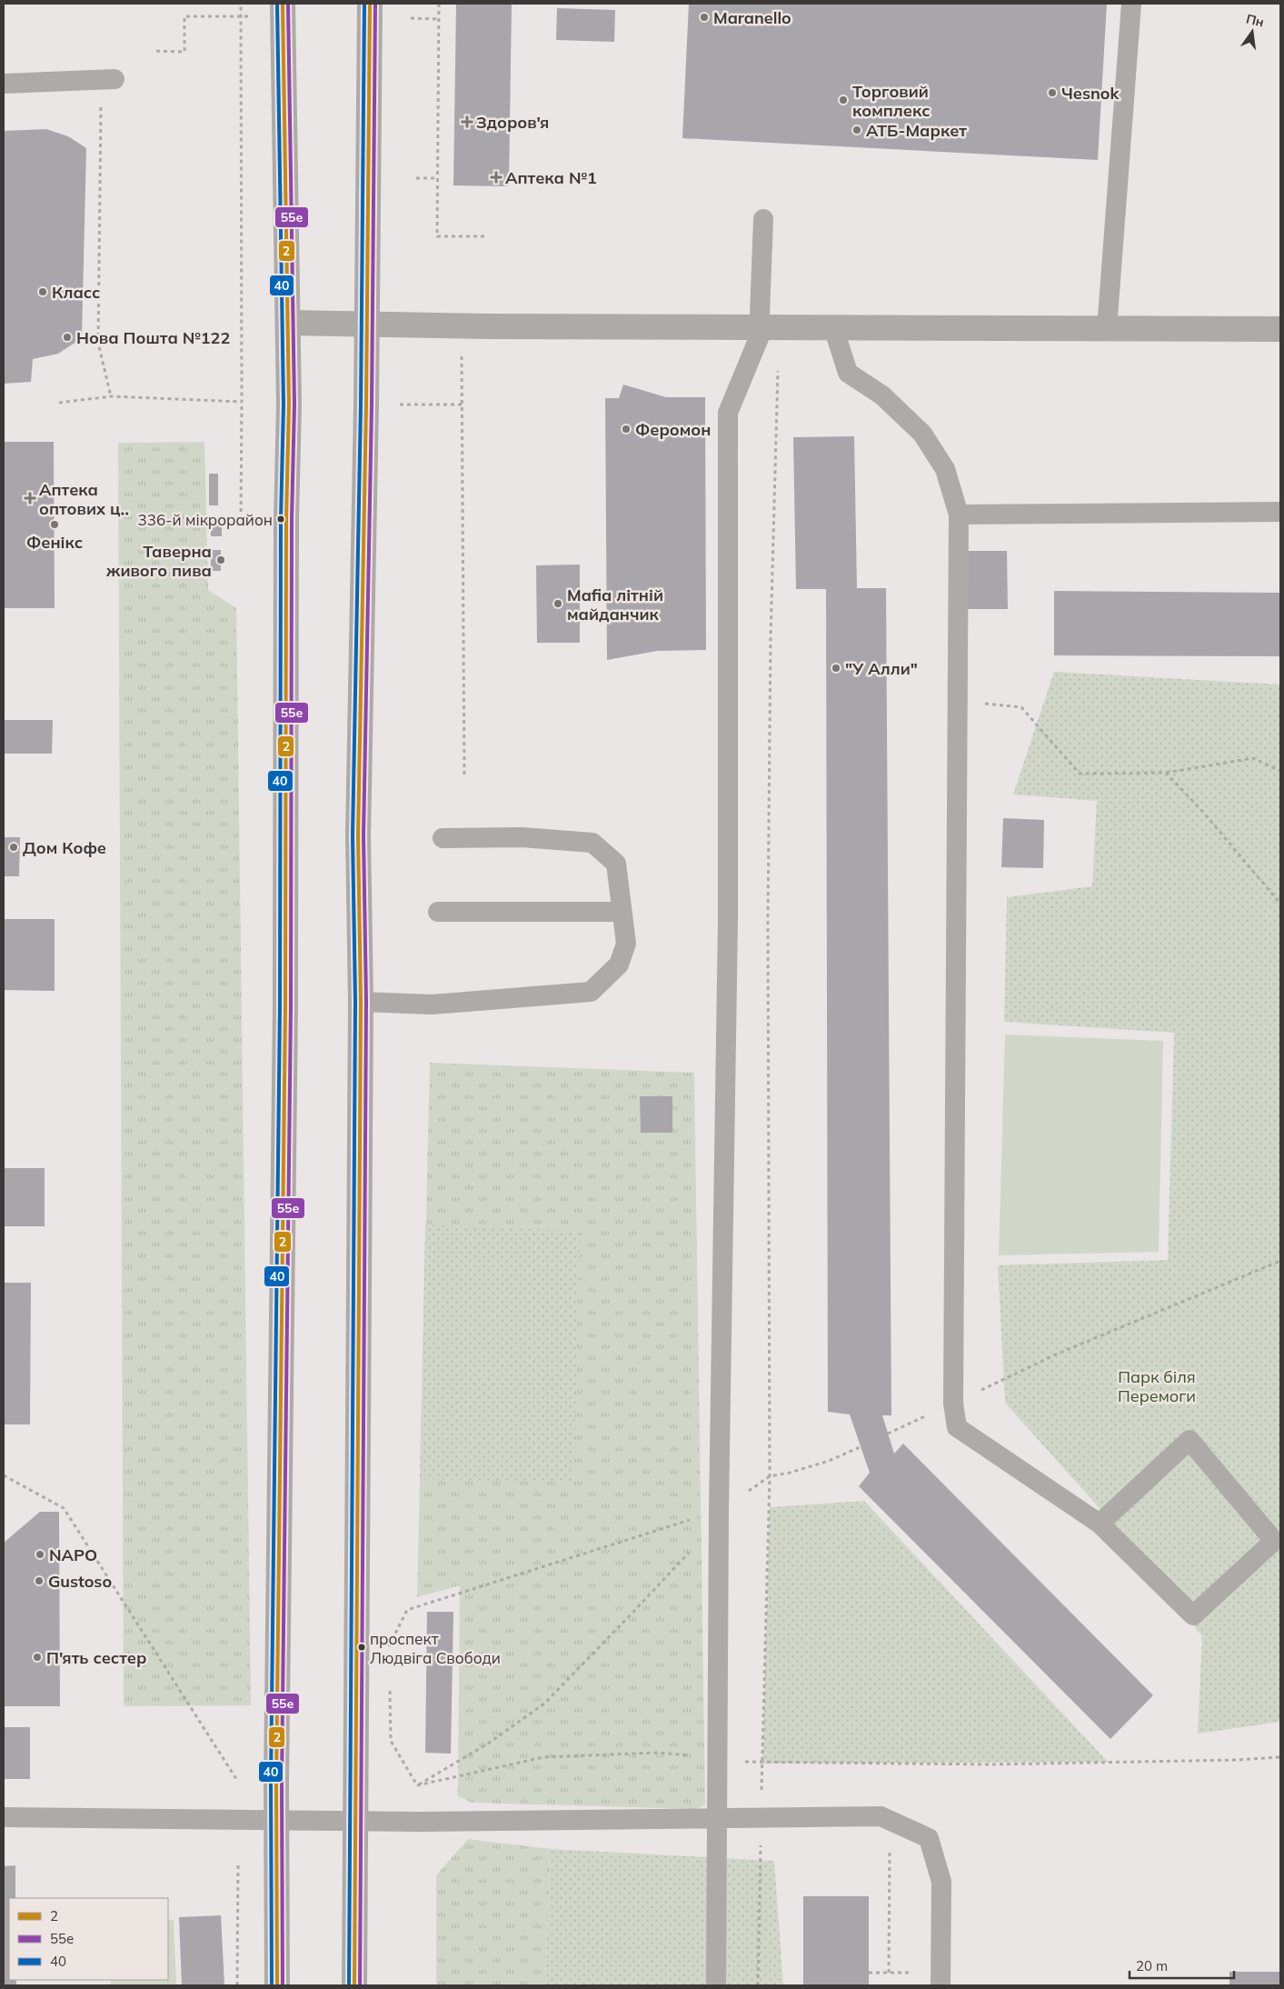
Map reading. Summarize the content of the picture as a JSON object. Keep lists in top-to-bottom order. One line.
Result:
{"parks":["Парк біля Перемоги"],"places":{"other":["Maranello","Чеsnok","Торговий комплекс","АТБ-Маркет","Класс","Нова Пошта №122","Феромон","336-й мікрорайон","Фенікс","Таверна живого пива","Mafia літній майданчик","\"У Алли\"","Дом Кофе","NAPO","Gustoso","проспект Людвіга Свободи","П'ять сестер"],"health":["Здоров'я","Аптека №1","Аптека оптових ц‥"]},"lines":["transit line 2","transit line 55е","transit line 40"],"legend":["2","55е","40"],"scale_bar":"20 m","north":"top"}
